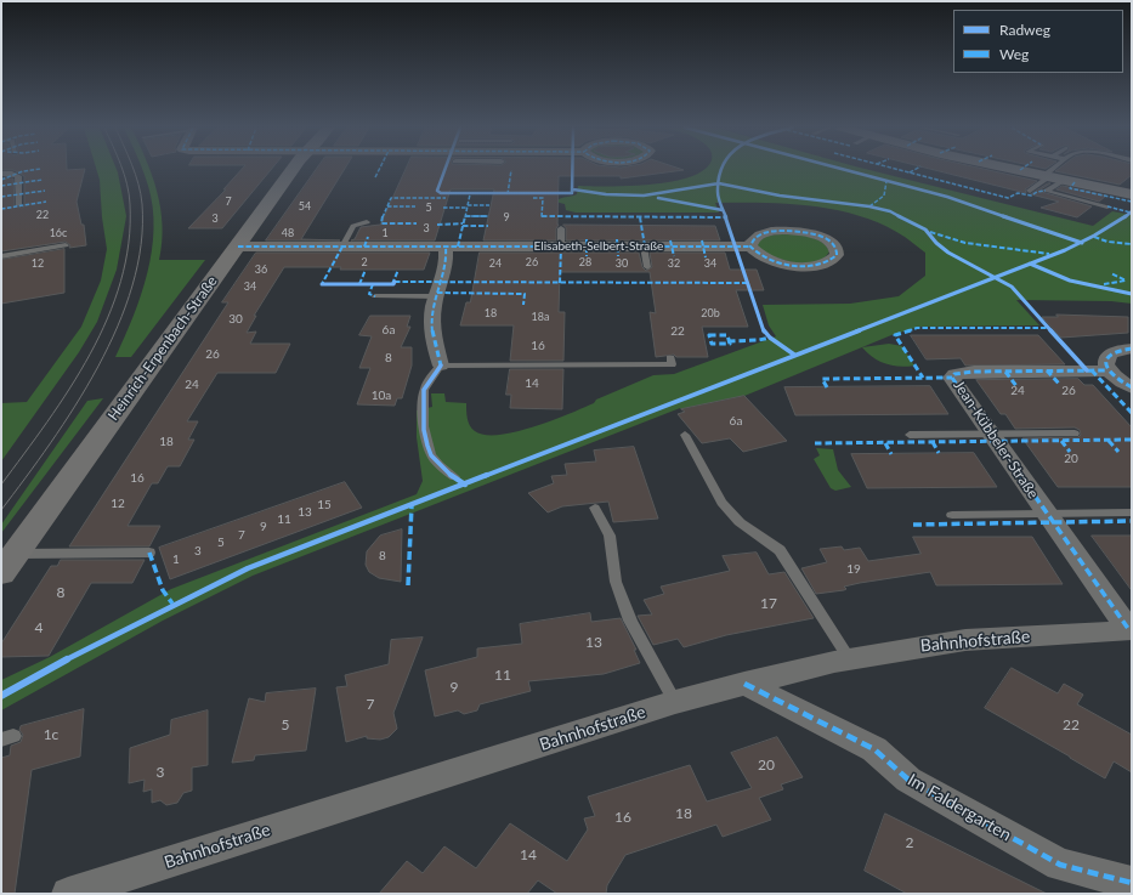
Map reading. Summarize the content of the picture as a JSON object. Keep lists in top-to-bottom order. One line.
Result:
{"streets":{"street":["Elisabeth-Selbert-Straße","Heinrich-Erpenbach-Straße","Jean-Kübbeler-Straße","Bahnhofstraße","Im Faldergarten"]},"crossings":[["Elisabeth-Selbert-Straße","Heinrich-Erpenbach-Straße"],["Jean-Kübbeler-Straße","Bahnhofstraße"],["Bahnhofstraße","Im Faldergarten"]],"house_numbers":["7","54","5","22","9","3","3","16c","48","1","2","26","28","12","24","30","32","34","36","34","18","20b","18a","30","6a","22","16","26","8","14","24","24","26","10a","6a","18","20","16","12","15","13","11","9","7","5","3","8","1","19","8","17","4","13","11","9","7","5","22","1c","20","3","18","16","2","14"],"legend":["Radweg","Weg"]}
